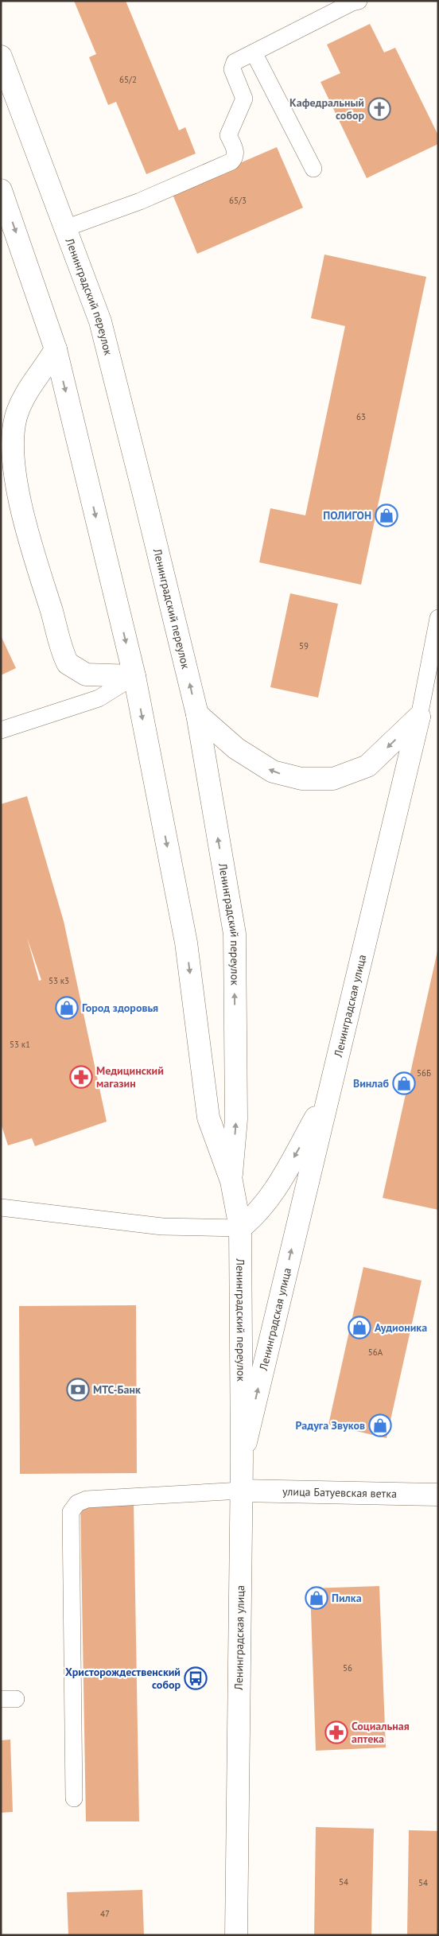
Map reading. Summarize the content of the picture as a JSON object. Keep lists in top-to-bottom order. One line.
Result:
{"streets":{"main road":["Ленинградский переулок","Ленинградская улица","улица Батуевская ветка"]},"crossings":[["Ленинградский переулок","Ленинградская улица"],["Ленинградская улица","улица Батуевская ветка"]],"places":{"church":["Кафедральный собор"],"shop":["ПОЛИГОН","Город здоровья","Винлаб","Аудионика","Радуга Звуков","Пилка"],"pharmacy":["Медицинский магазин","Социальная аптека"],"bank":["МТС-Банк"],"bus stop":["Христорождественский собор"]},"house_numbers":["65/2","65/3","63","59","53 к3","53 к1","56Б","56А","56","54","54","47"]}
